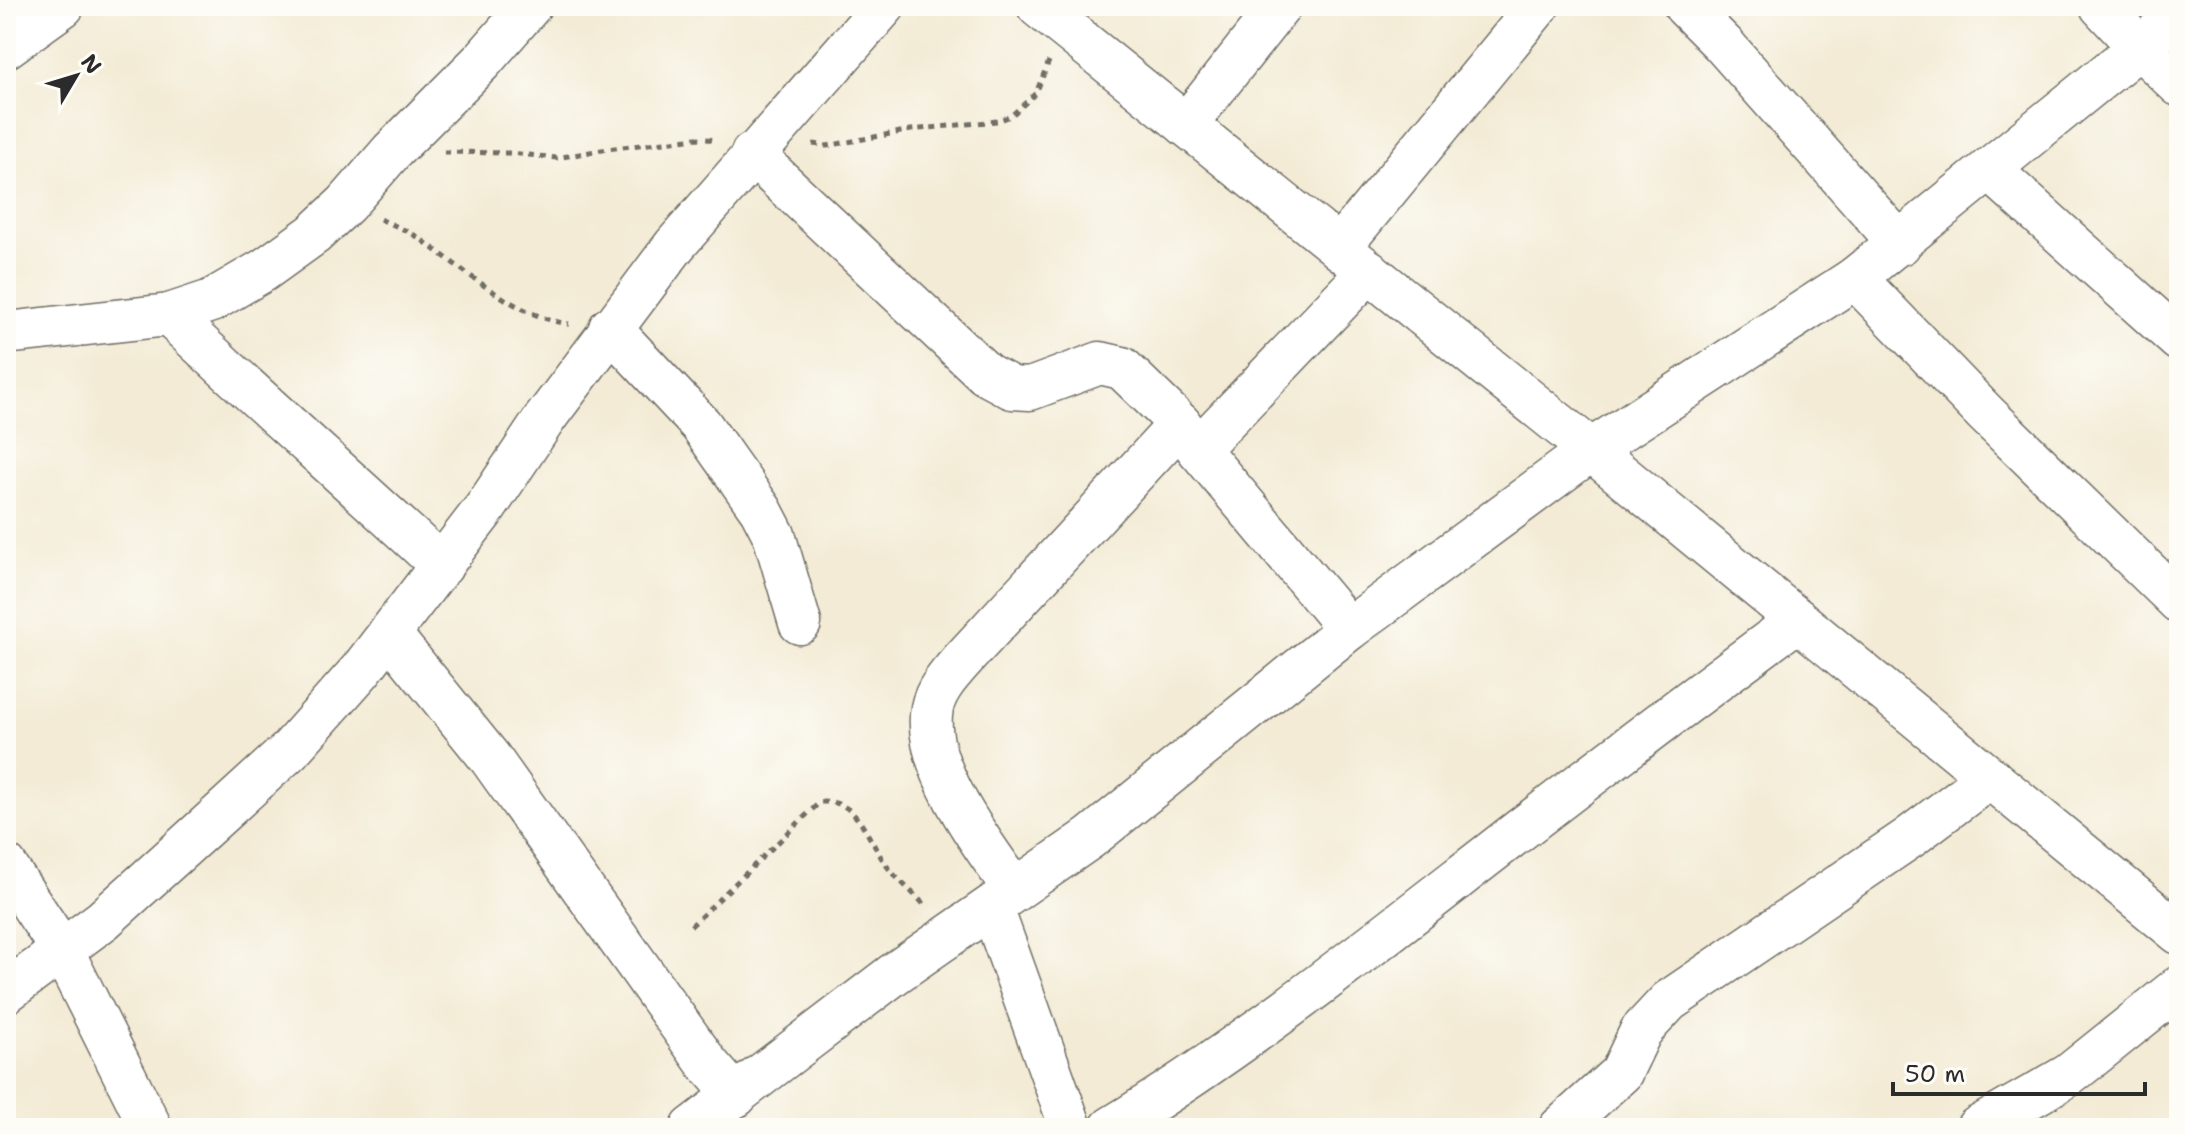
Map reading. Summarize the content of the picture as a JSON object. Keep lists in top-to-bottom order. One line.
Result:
{"scale_bar":"50 m","north":"top right"}
